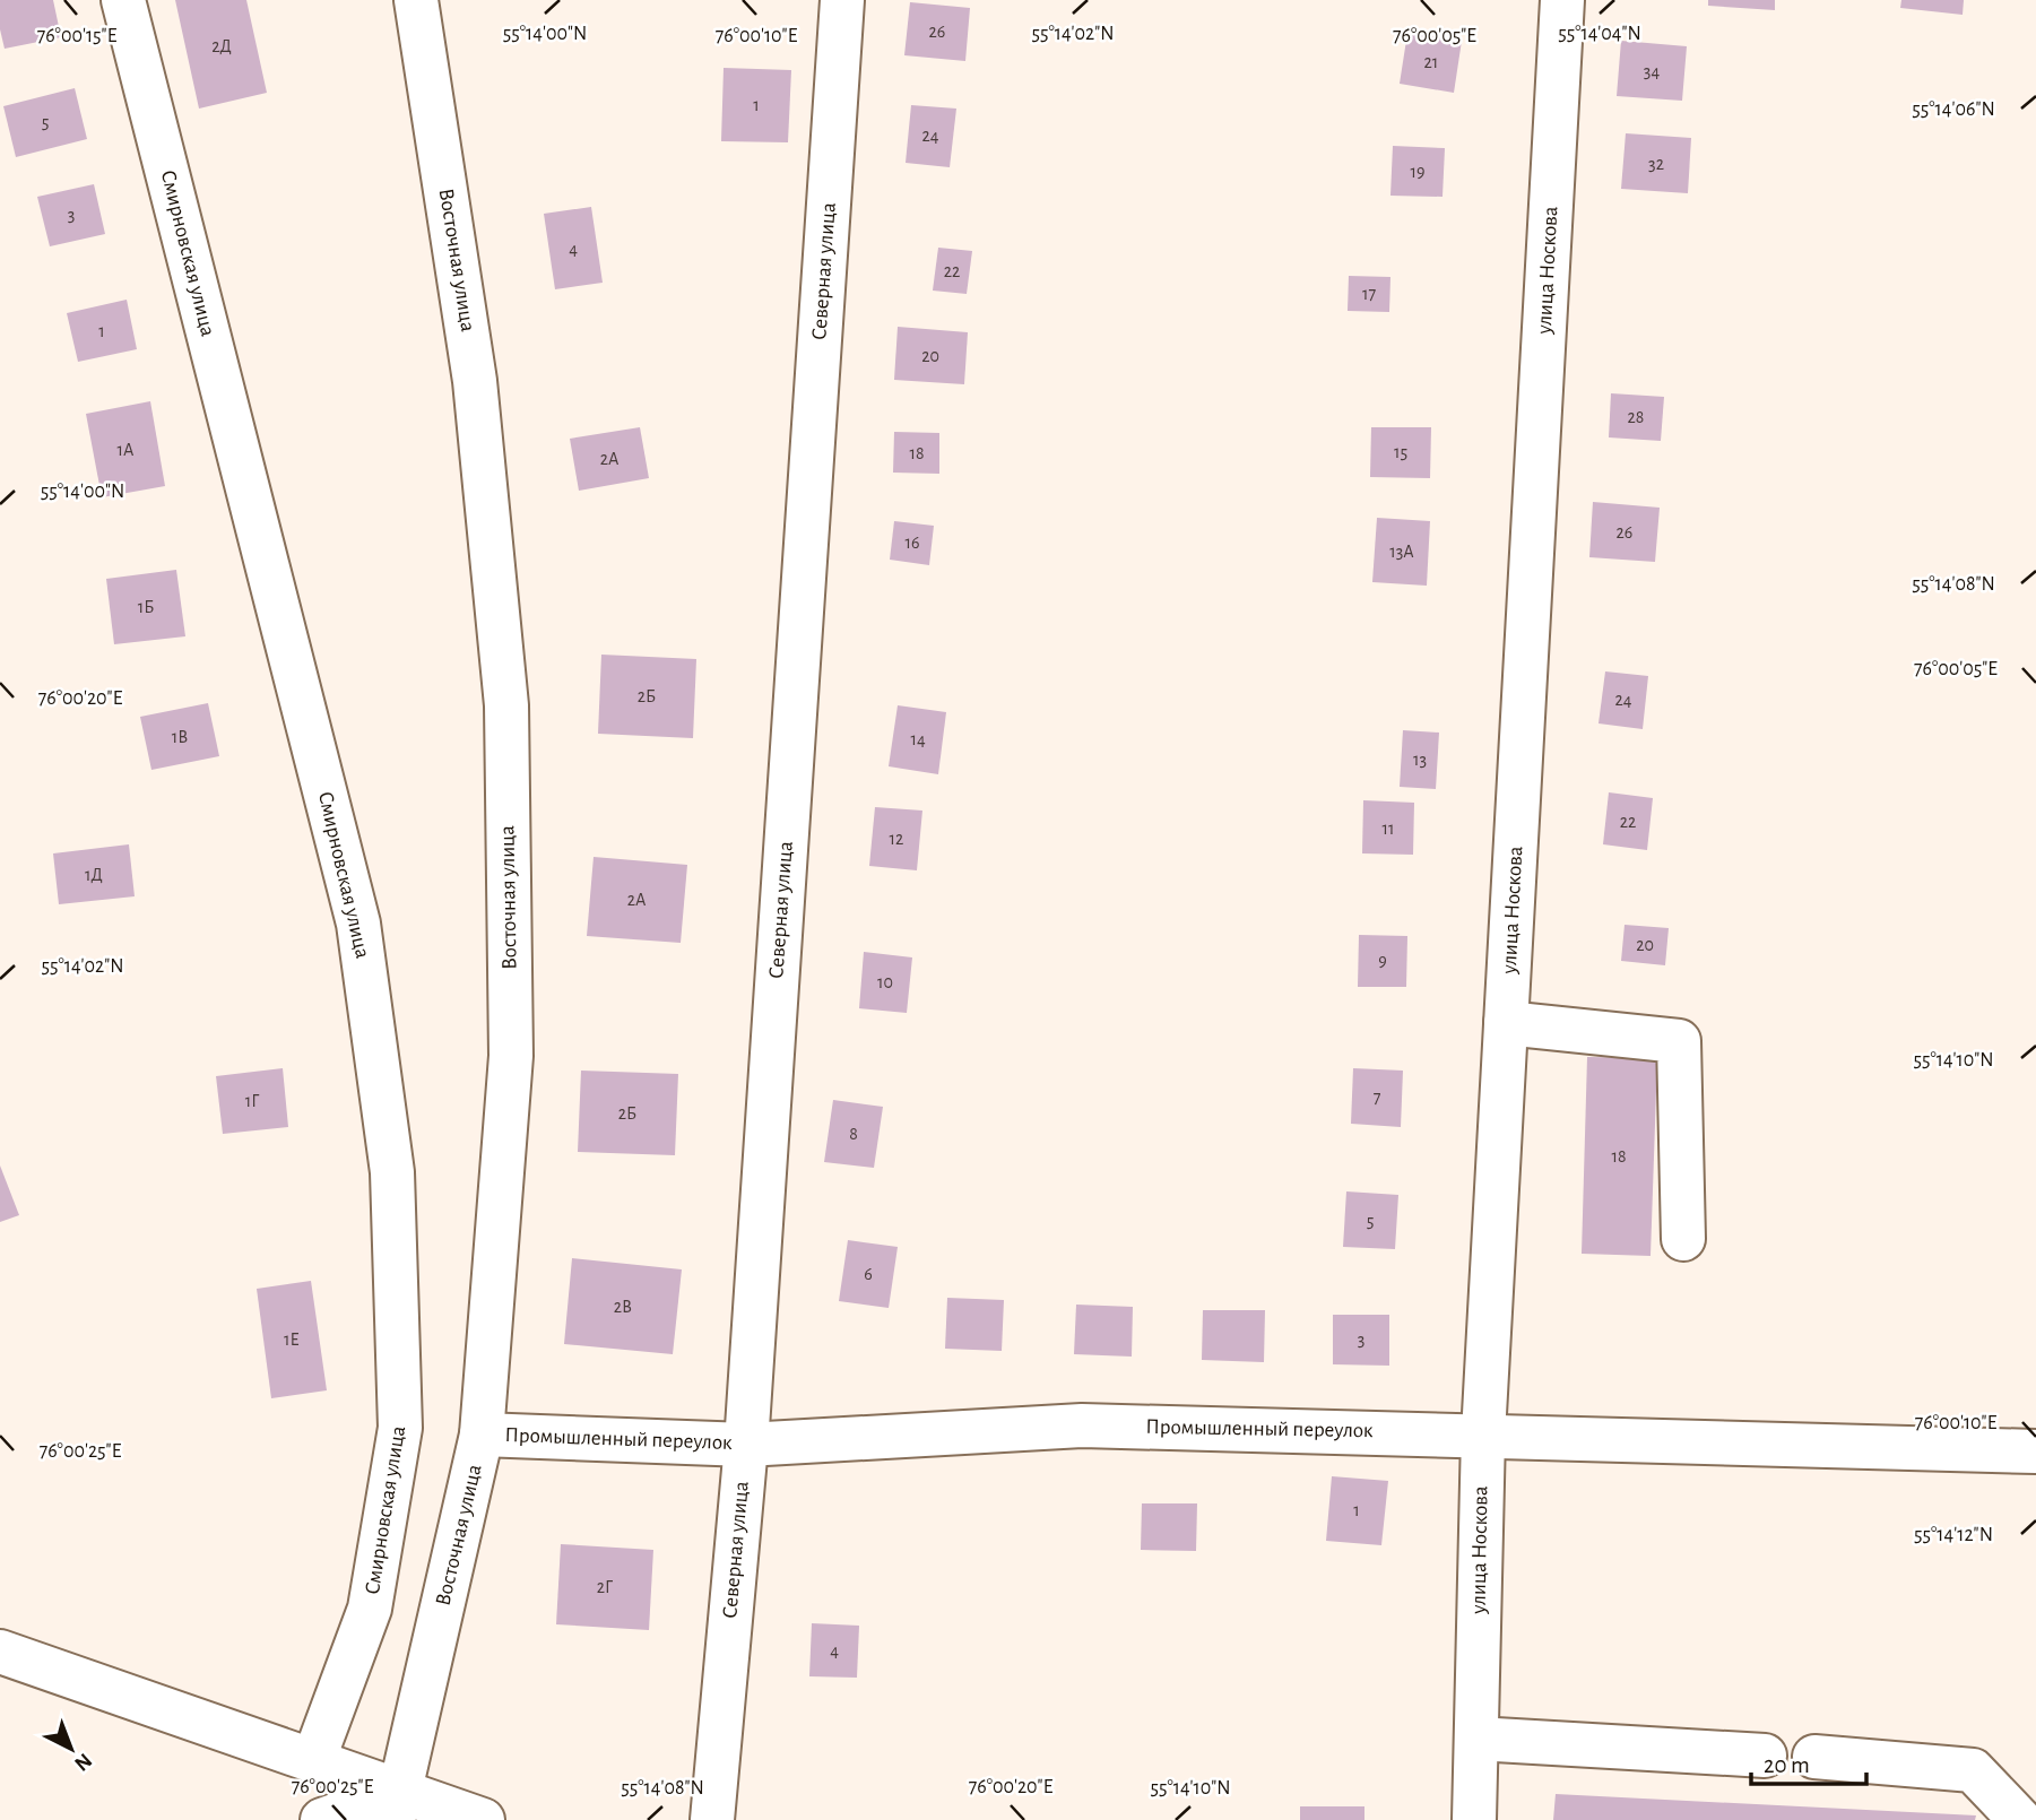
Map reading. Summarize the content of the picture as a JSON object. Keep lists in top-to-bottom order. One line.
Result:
{"streets":{"street":["Смирновская улица","Восточная улица","улица Носкова","Северная улица","Промышленный переулок"]},"crossings":[["Восточная улица","Промышленный переулок"],["улица Носкова","Промышленный переулок"],["Северная улица","Промышленный переулок"]],"house_numbers":["26","2Д","21","34","1","5","24","32","19","3","4","22","17","1","20","28","1А","15","18","2А","26","16","13А","1Б","2Б","24","1В","14","13","22","11","12","1Д","2А","20","9","10","7","1Г","2Б","8","18","5","6","2В","1Е","3","1","2Г","4"],"scale_bar":"20 m","north":"bottom right","coordinates":["55°14'00\"N","55°14'02\"N","55°14'04\"N","76°00'15\"E","76°00'10\"E","76°00'05\"E","55°14'06\"N","55°14'08\"N","76°00'20\"E","55°14'10\"N","76°00'25\"E","55°14'12\"N"]}
